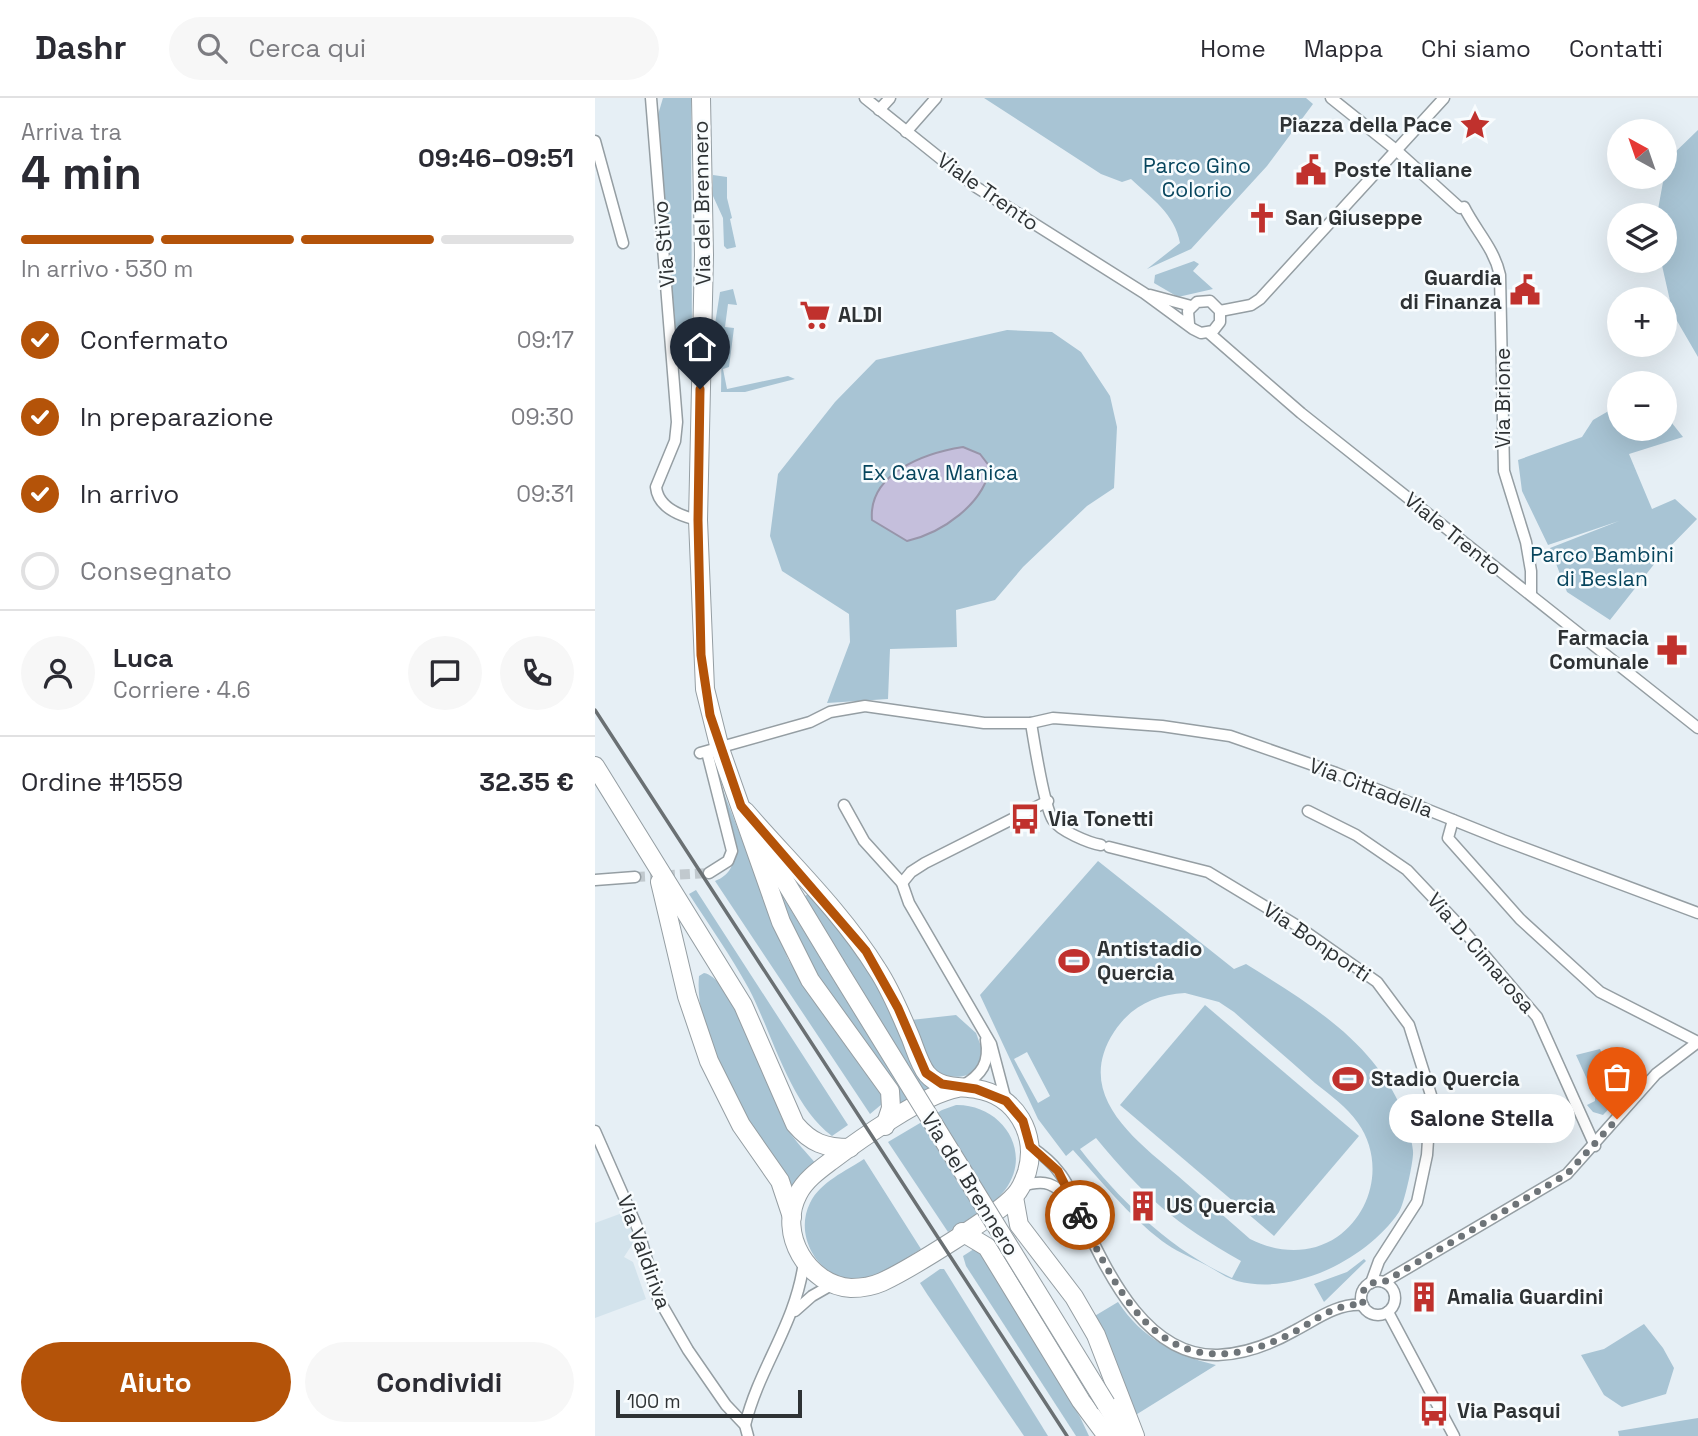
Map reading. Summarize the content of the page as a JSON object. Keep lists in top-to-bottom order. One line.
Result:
{"streets":{"main road":["Via del Brennero"],"street":["Viale Trento","Via Stivo","Via Brione","Via Cittadella","Via Bonporti","Via D. Cimarosa","Via Valdiriva"]},"crossings":[["Viale Trento","Via Brione"],["Via del Brennero","Via Stivo"],["Via del Brennero","Via Cittadella"],["Via Cittadella","Via Bonporti"]],"parks":["Parco Gino Colorio","Ex Cava Manica","Parco Bambini di Beslan"],"places":{"place":["Piazza della Pace"],"public building":["Poste Italiane","Guardia di Finanza"],"church":["San Giuseppe"],"supermarket":["ALDI"],"pharmacy":["Farmacia Comunale"],"bus stop":["Via Tonetti","Via Pasqui"],"sports":["Antistadio Quercia","Stadio Quercia"],"other":["Salone Stella"],"building":["US Quercia","Amalia Guardini"]},"scale_bar":"100 m","north":"top left","page":{"header":"Dashr","search":"Cerca qui","nav":["Home","Mappa","Chi siamo","Contatti"],"heading":["4 min","Arriva tra","09:46–09:51"],"panel":["Luca","Corriere · 4.6","Ordine #1559","32.35 €"],"map_buttons":["+","−"],"bar":"In arrivo · 530 m","list":[["Confermato","09:17"],["In preparazione","09:30"],["In arrivo","09:31"],"Consegnato"],"bubble":"Salone Stella","buttons":["Aiuto","Condividi"],"scale":"100 m"}}
